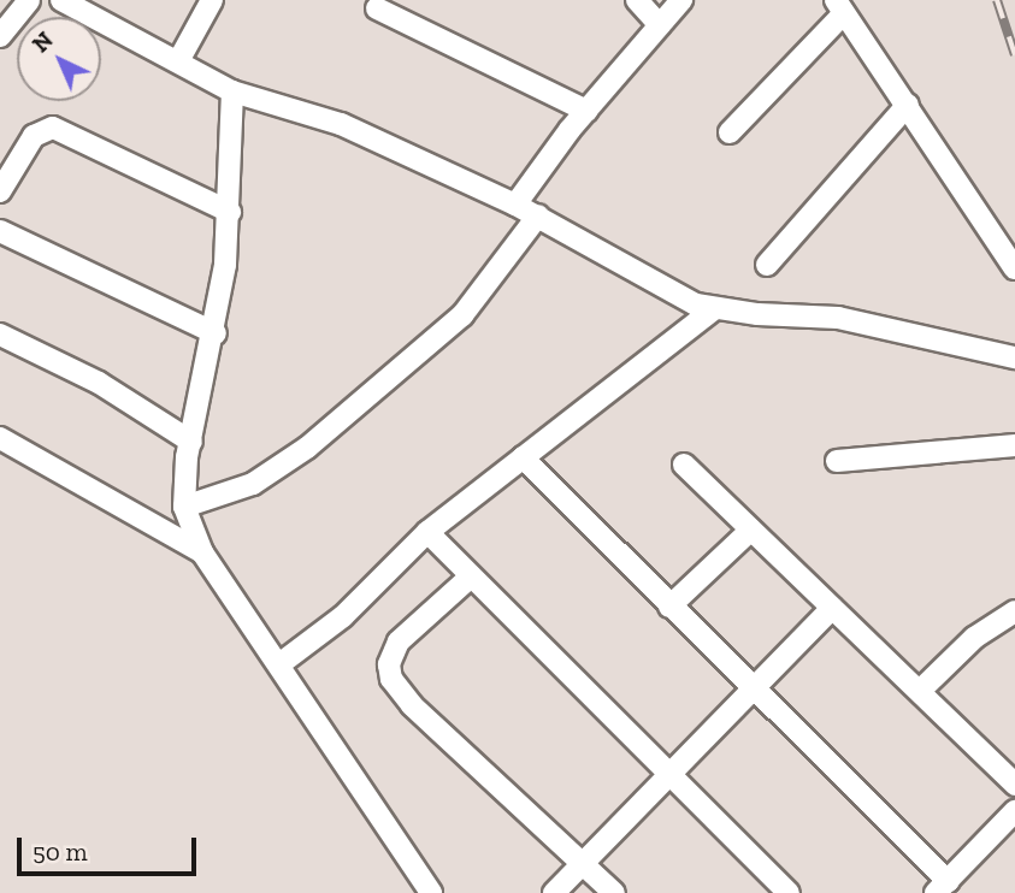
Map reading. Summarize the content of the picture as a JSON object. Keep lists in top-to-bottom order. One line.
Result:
{"scale_bar":"50 m","north":"top left"}
